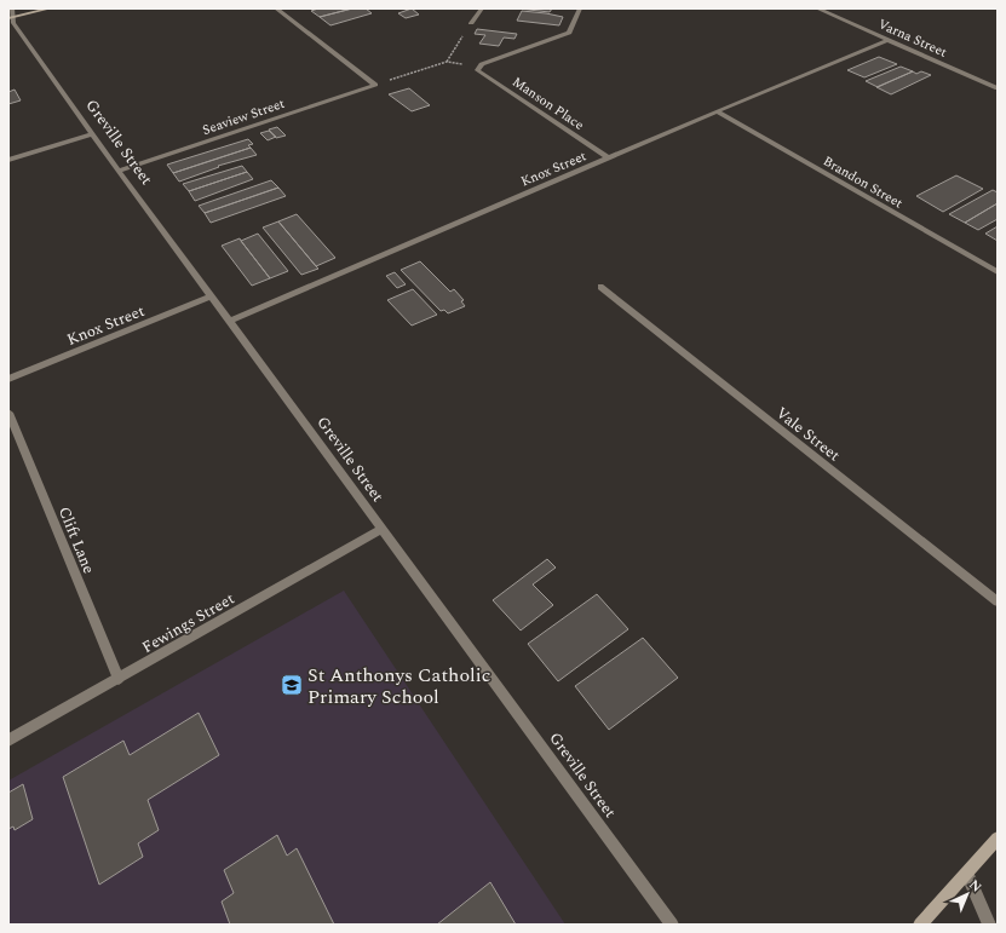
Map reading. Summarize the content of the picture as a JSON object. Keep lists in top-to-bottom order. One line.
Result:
{"streets":{"street":["Varna Street","Manson Place","Seaview Street","Greville Street","Knox Street","Brandon Street","Vale Street","Clift Lane","Fewings Street"]},"crossings":[["Varna Street","Knox Street"],["Manson Place","Knox Street"],["Seaview Street","Greville Street"],["Greville Street","Knox Street"],["Greville Street","Fewings Street"],["Knox Street","Brandon Street"],["Clift Lane","Fewings Street"]],"places":{"school or university":["St Anthonys Catholic Primary School"]},"north":"top right"}
